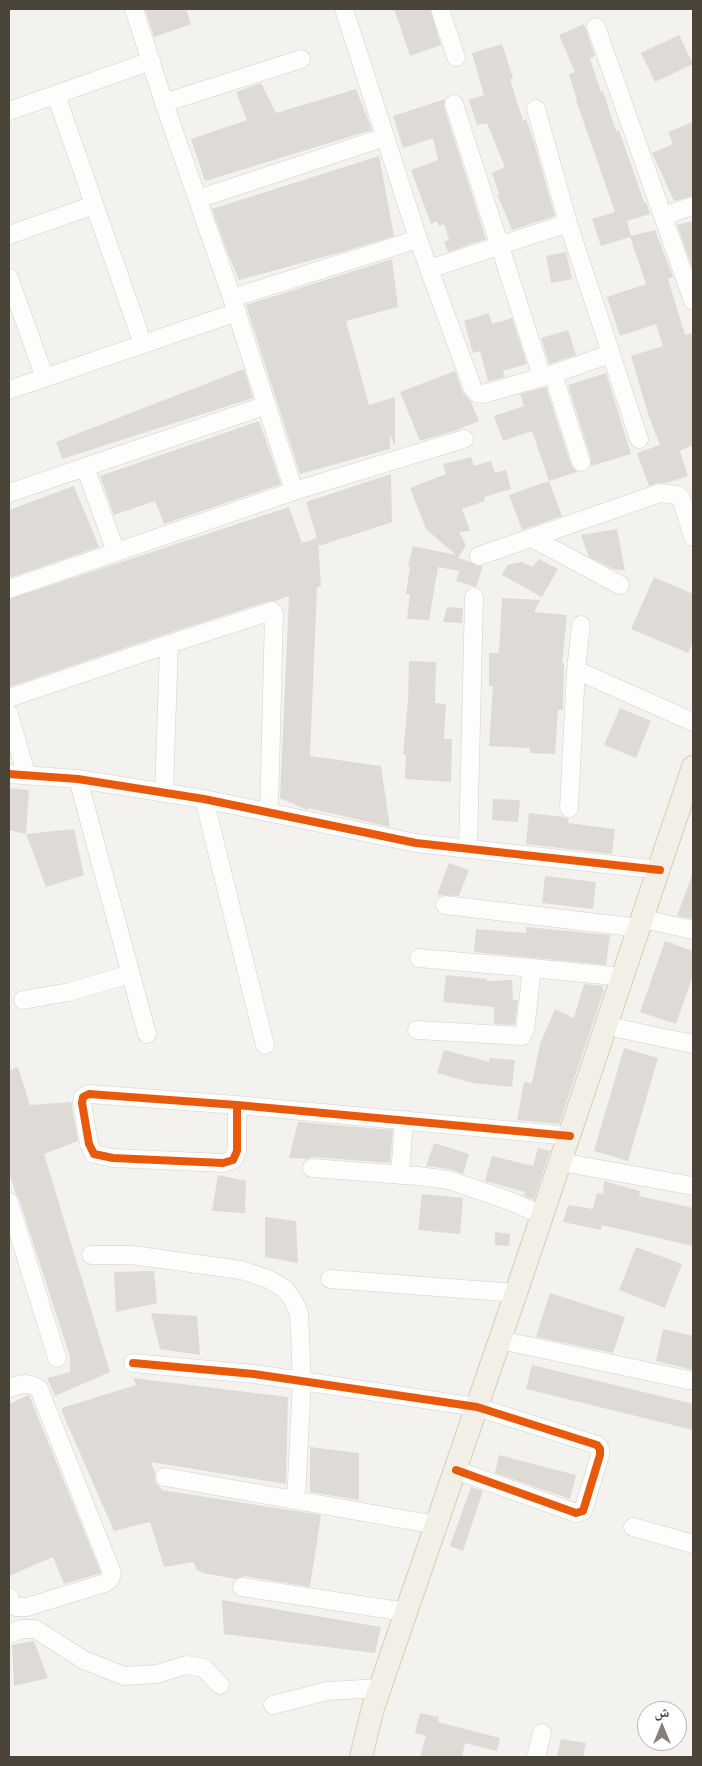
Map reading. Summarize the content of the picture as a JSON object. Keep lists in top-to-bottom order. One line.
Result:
{"north":"top"}
